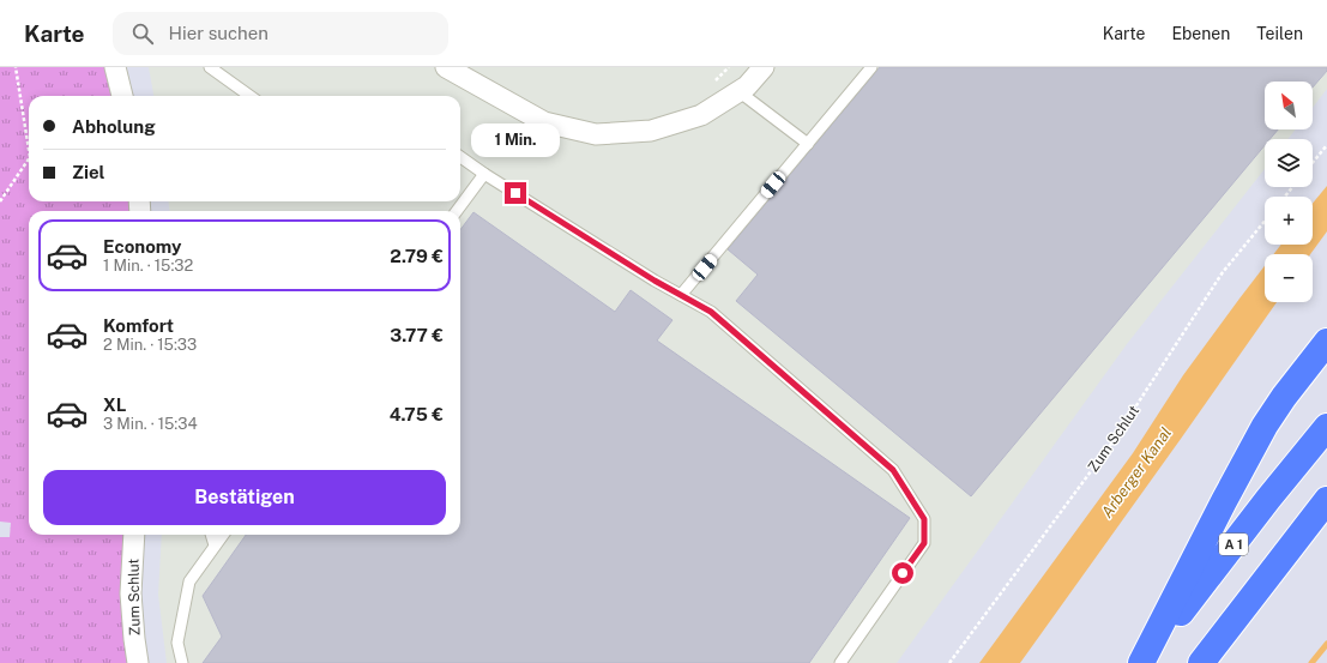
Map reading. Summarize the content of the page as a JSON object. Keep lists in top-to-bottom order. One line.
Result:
{"streets":{"highway":["A 1"],"street":["Zum Schlut"]},"water":["Arberger Kanal"],"north":"top left","page":{"header":"Karte","search":"Hier suchen","nav":["Karte","Ebenen","Teilen"],"map_buttons":["+","−"],"banner":["Abholung","Ziel"],"bubble":"1 Min.","list":[{"name":"Economy","note":"1 Min. · 15:32","value":"2.79 €"},{"name":"Komfort","note":"2 Min. · 15:33","value":"3.77 €"},{"name":"XL","note":"3 Min. · 15:34","value":"4.75 €"}],"buttons":"Bestätigen"}}
